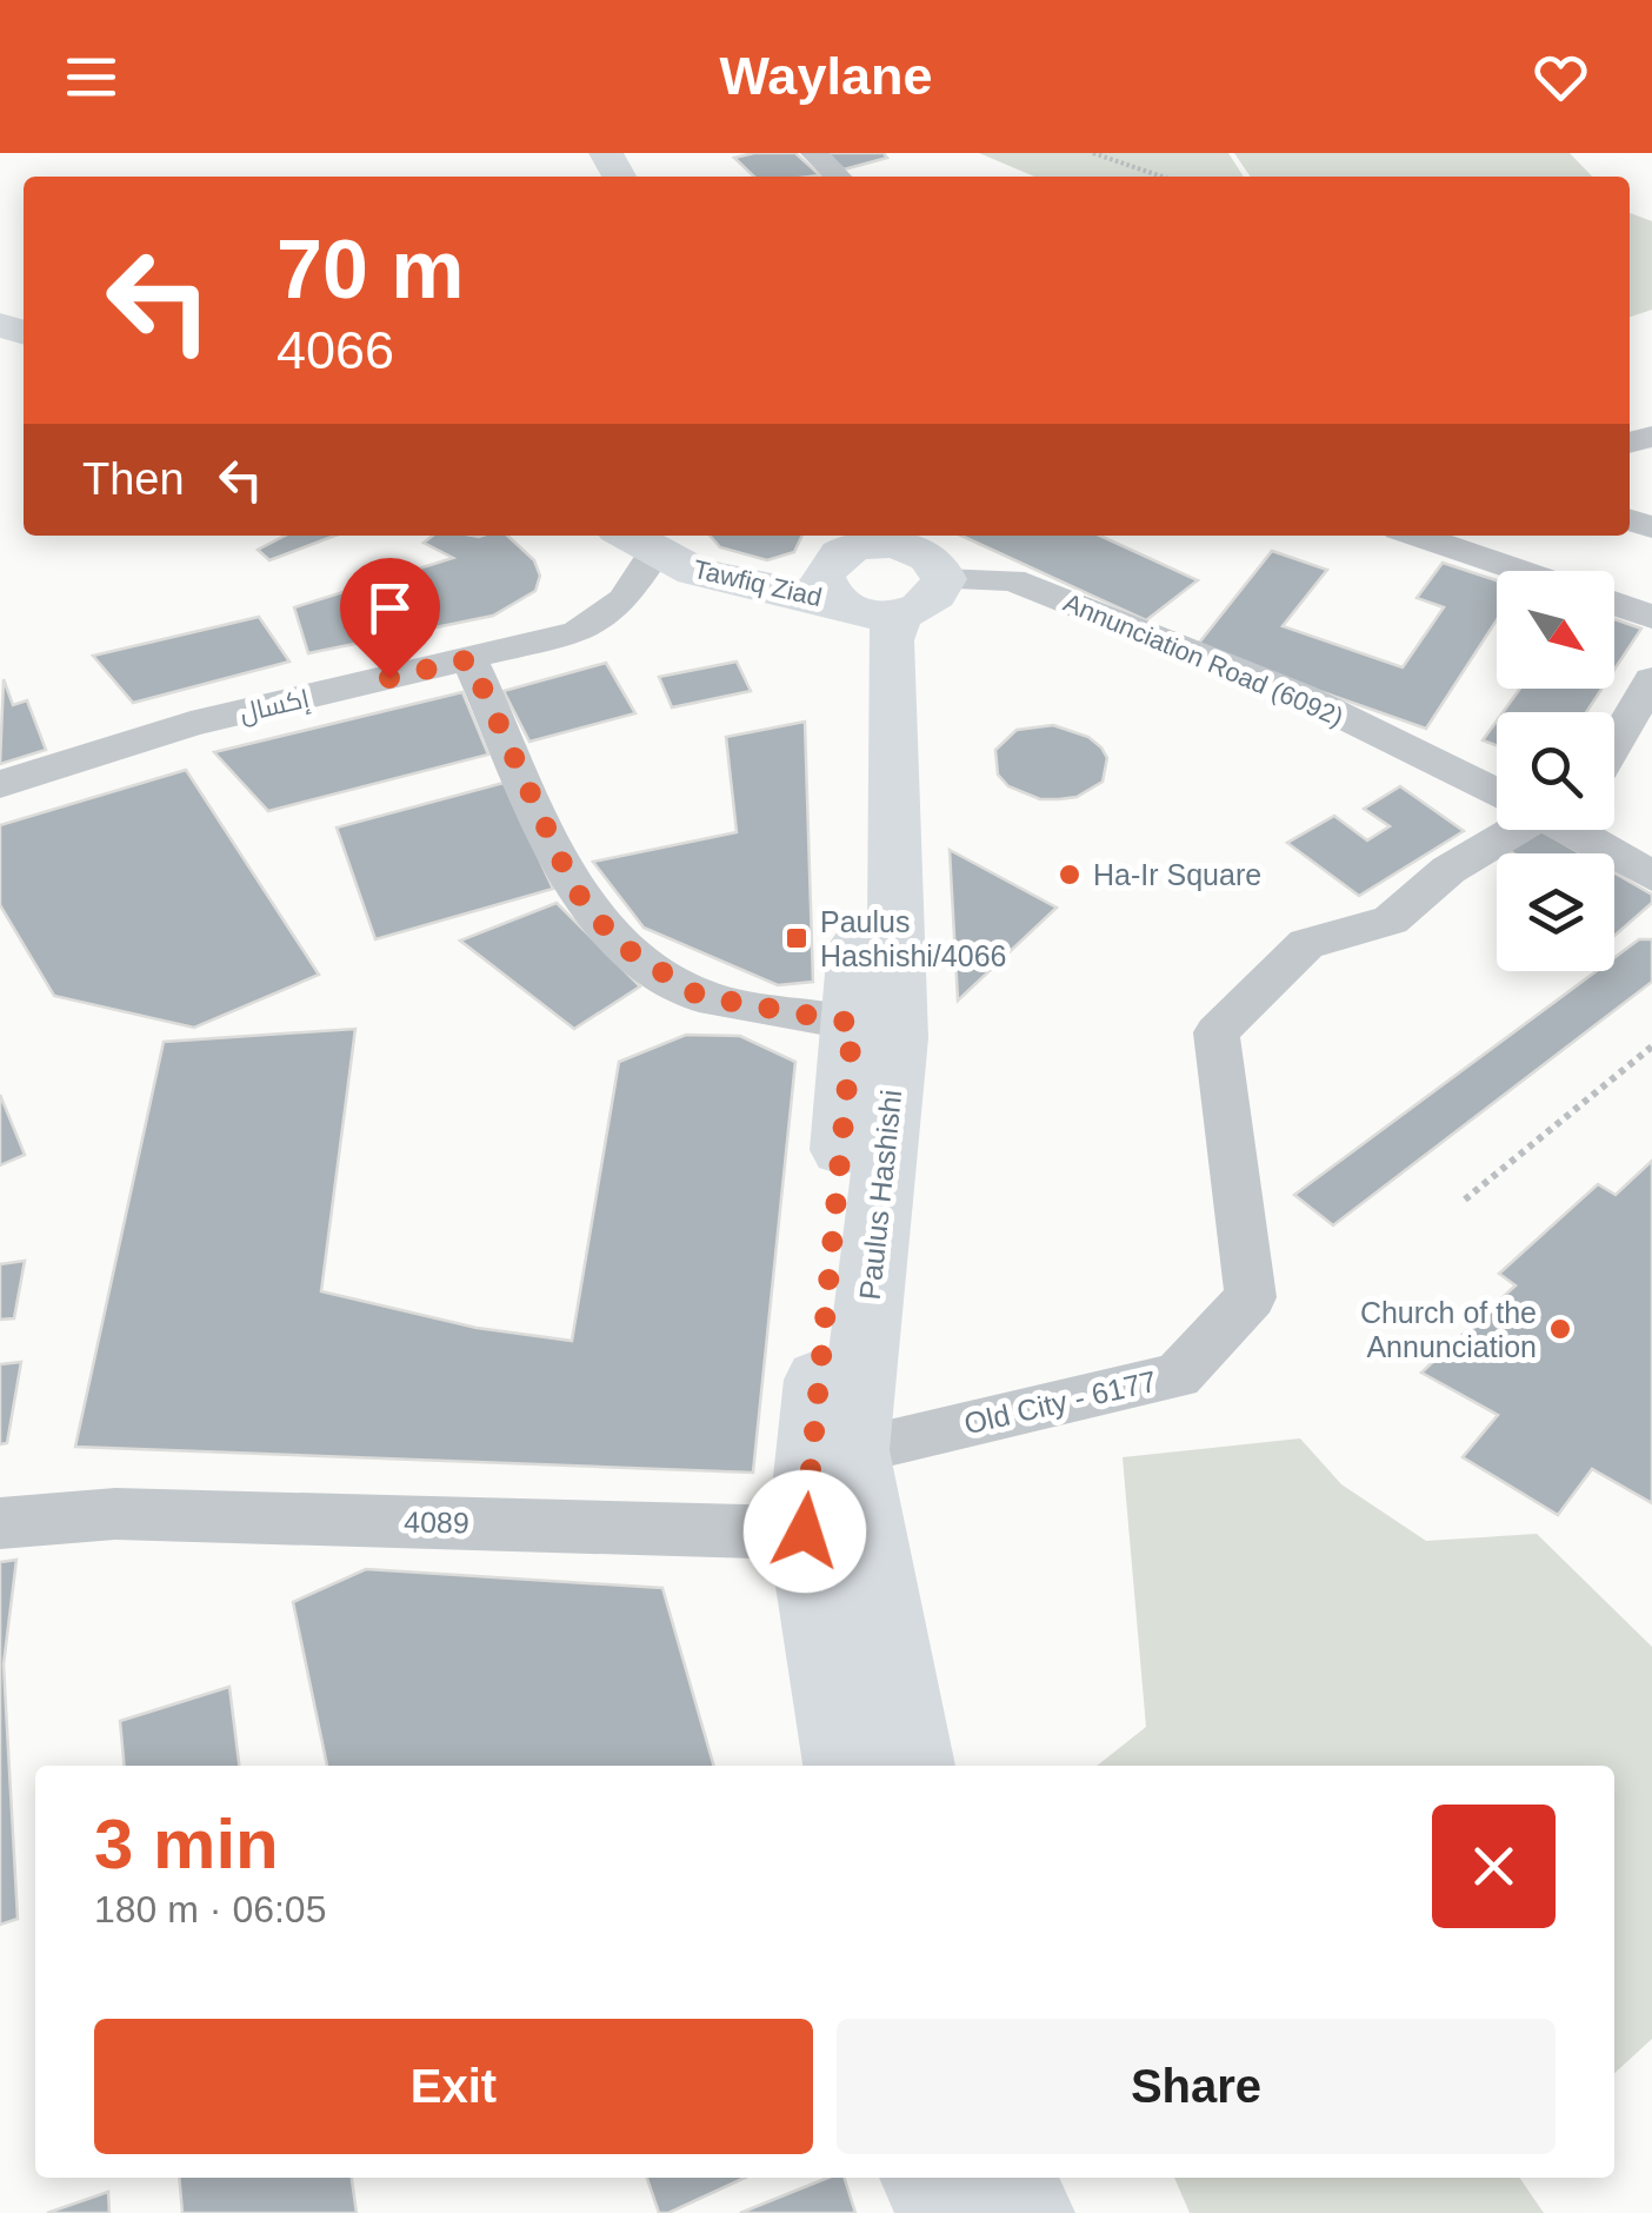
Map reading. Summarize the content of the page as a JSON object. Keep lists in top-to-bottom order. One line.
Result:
{"streets":{"street":["Tawfiq Ziad","Annunciation Road (6092)","إكسال","Paulus Hashishi","Old City - 6177","4089"]},"crossings":[["Tawfiq Ziad","Annunciation Road (6092)"],["Tawfiq Ziad","إكسال"],["Tawfiq Ziad","Paulus Hashishi"],["Annunciation Road (6092)","Paulus Hashishi"],["Paulus Hashishi","Old City - 6177"],["Paulus Hashishi","4089"]],"places":{"other":["Ha-Ir Square","Church of the Annunciation"],"transit":["Paulus Hashishi/4066"]},"north":"bottom right","page":{"header":"Waylane","turn":["70 m","4066"],"then":"Then","heading":["3 min","180 m · 06:05"],"buttons":["Exit","Share"]}}
